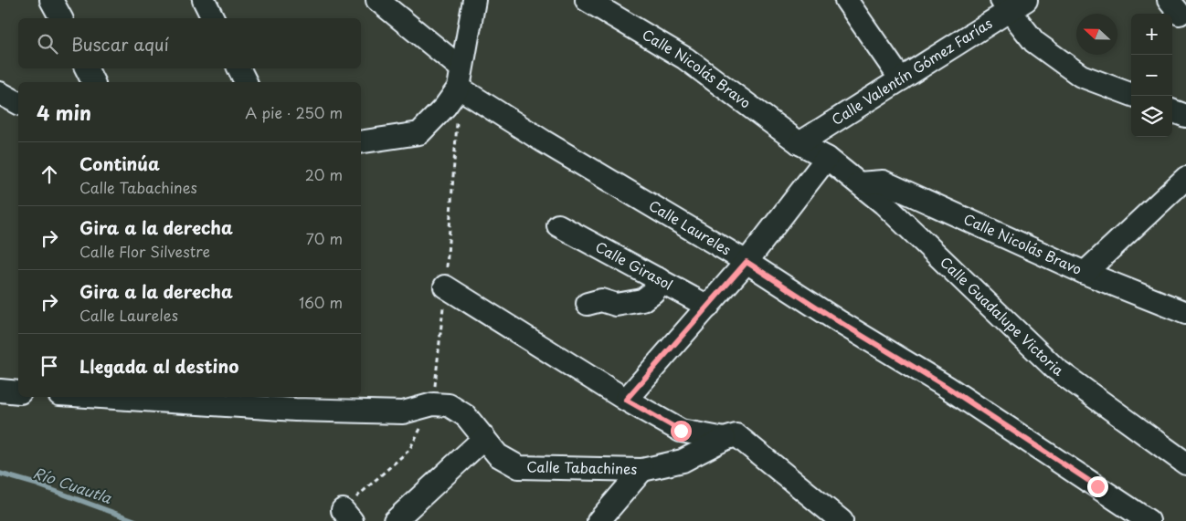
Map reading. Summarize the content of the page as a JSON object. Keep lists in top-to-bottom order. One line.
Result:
{"streets":{"street":["Calle Nicolás Bravo","Calle Valentín Gómez Farías","Calle Laureles","Calle Girasol","Calle Guadalupe Victoria","Calle Tabachines"]},"crossings":[["Calle Nicolás Bravo","Calle Valentín Gómez Farías"],["Calle Nicolás Bravo","Calle Guadalupe Victoria"]],"water":["Río Cuautla"],"north":"left","page":{"map_buttons":["+","−"],"search":"Buscar aquí","heading":["4 min","A pie · 250 m"],"list":[["Continúa","Calle Tabachines","20 m"],["Gira a la derecha","Calle Flor Silvestre","70 m"],["Gira a la derecha","Calle Laureles","160 m"],"Llegada al destino"]}}
